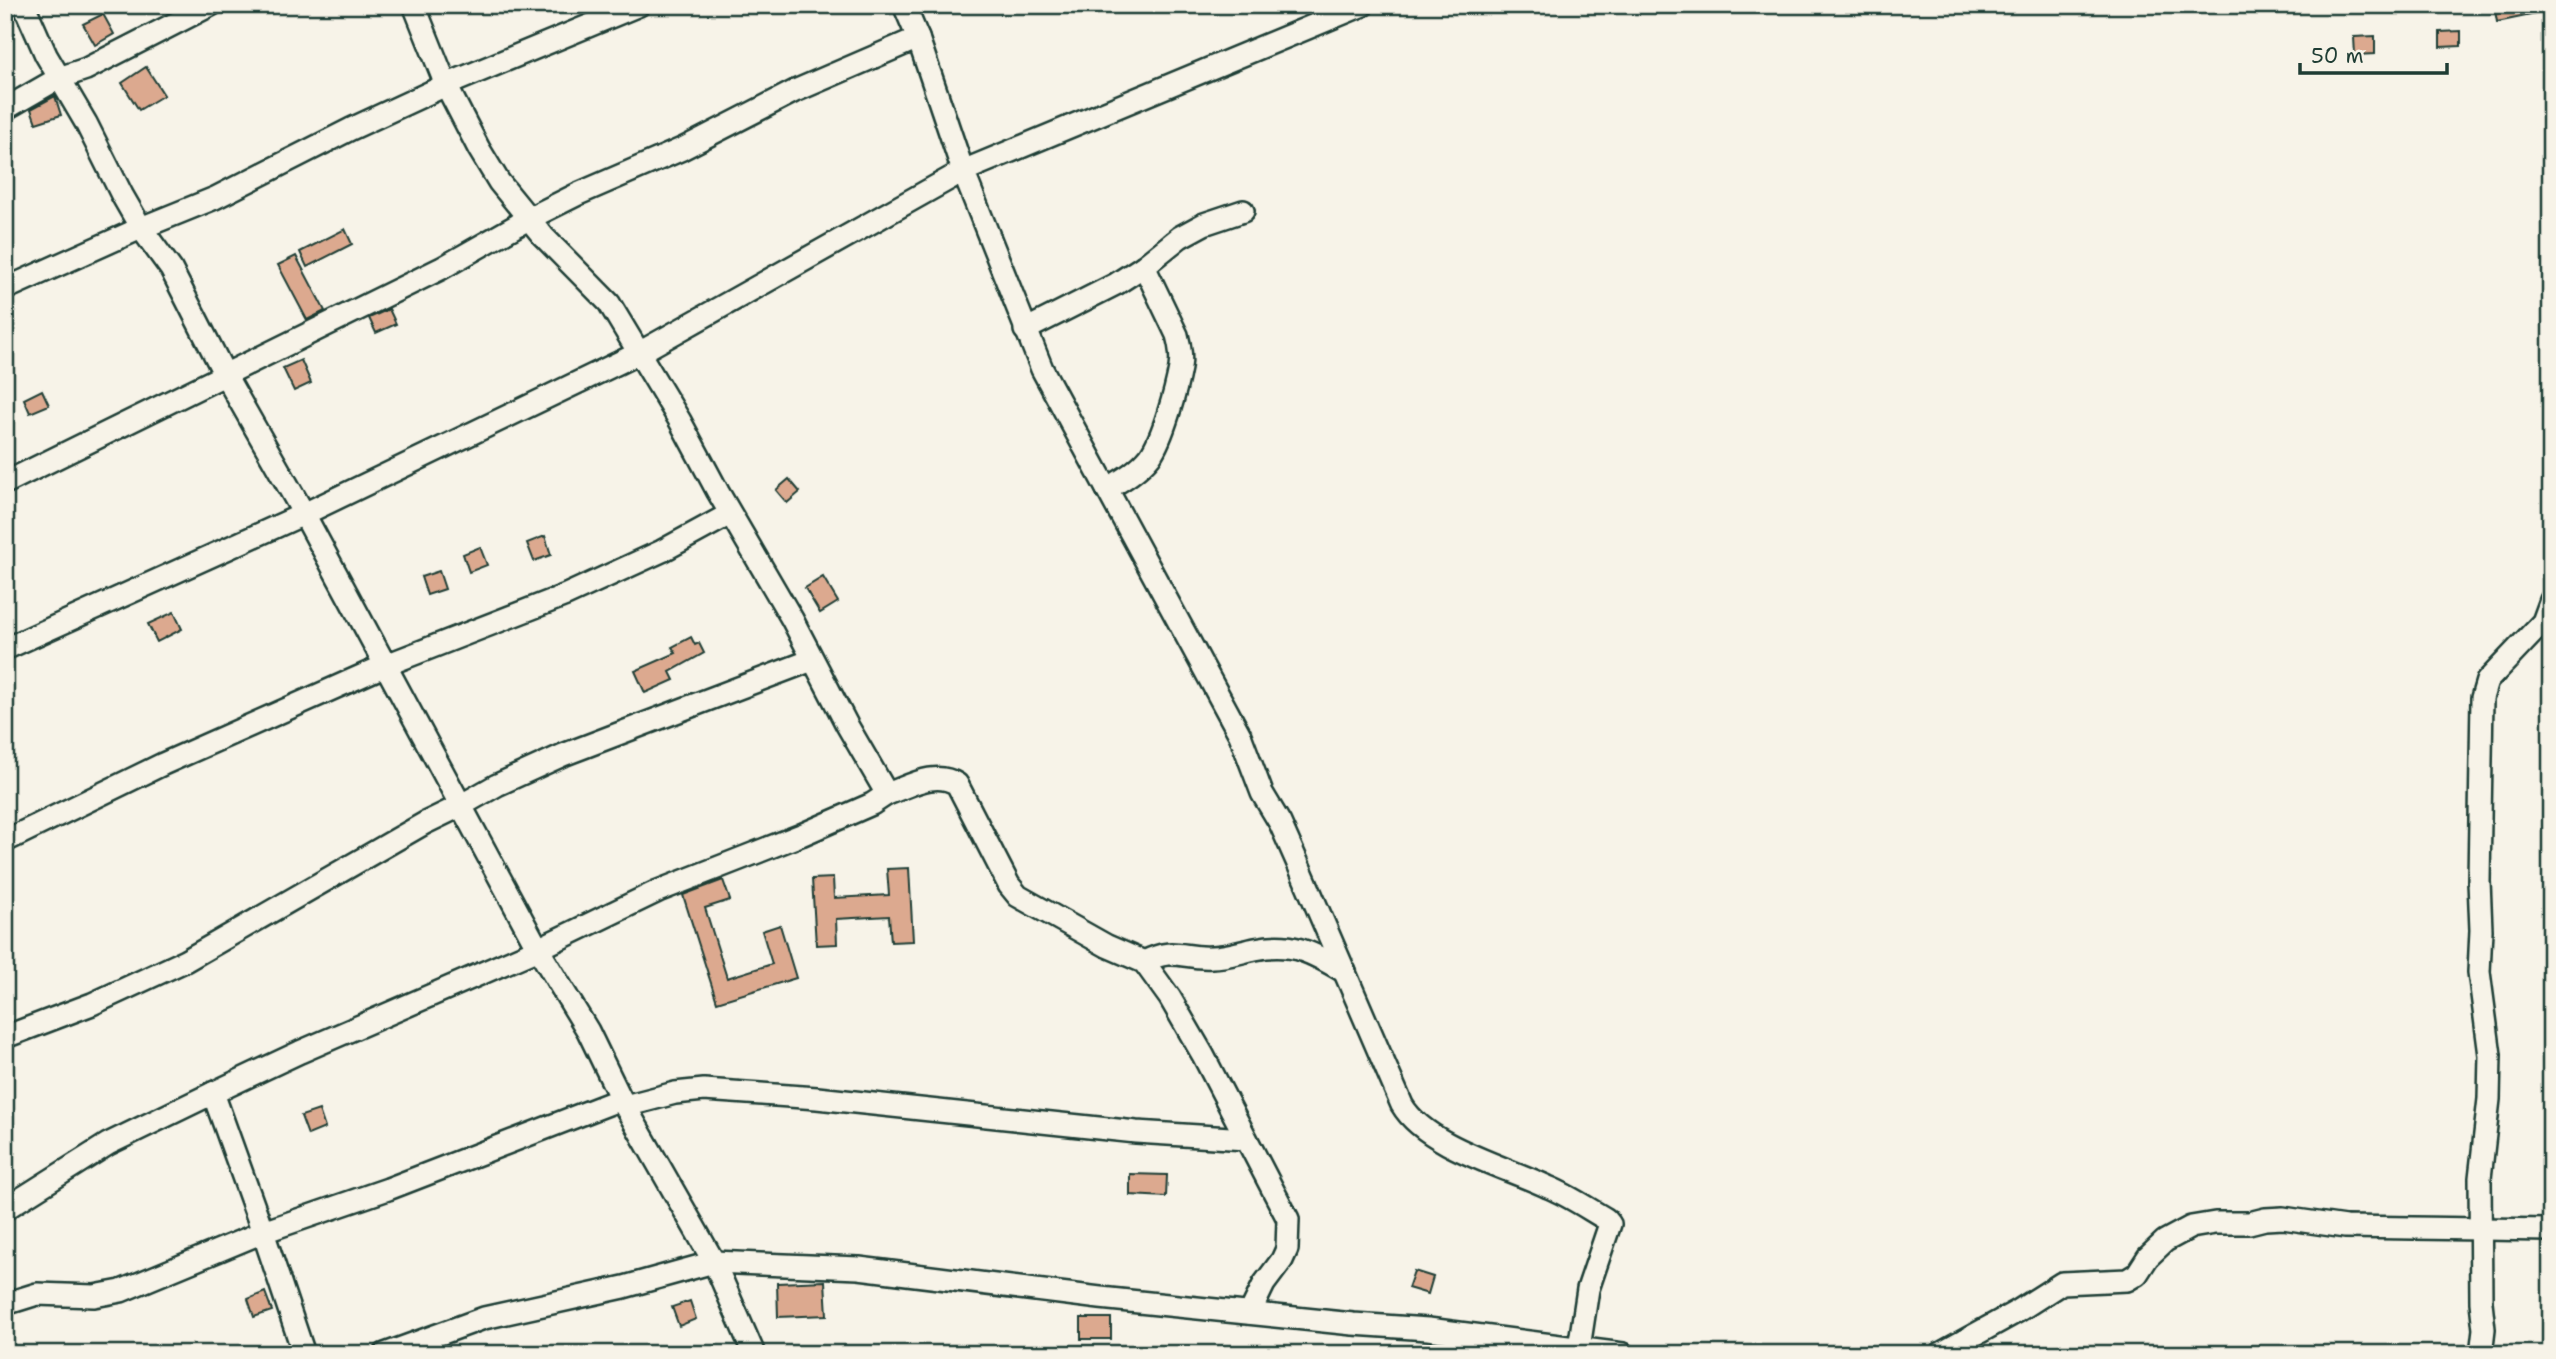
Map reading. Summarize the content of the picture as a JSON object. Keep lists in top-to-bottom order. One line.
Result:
{"scale_bar":"50 m"}
